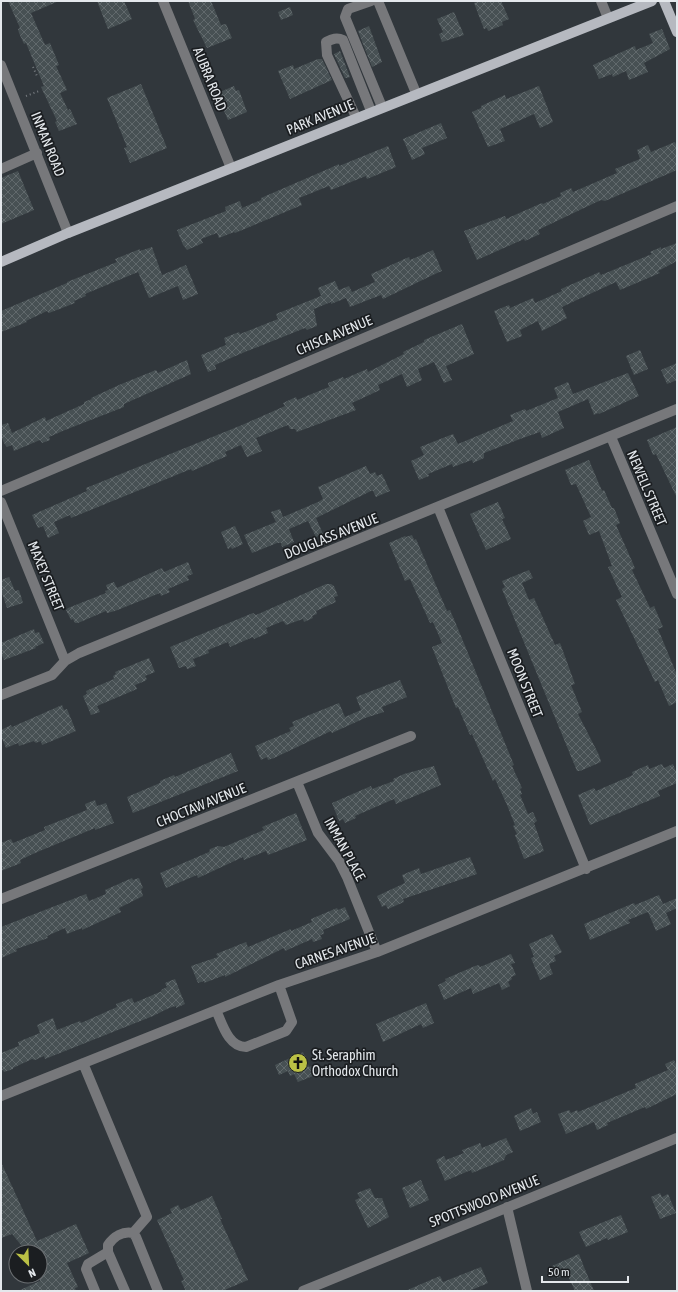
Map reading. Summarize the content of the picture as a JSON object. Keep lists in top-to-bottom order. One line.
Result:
{"streets":{"main road":["PARK AVENUE"],"street":["AUBRA ROAD","INMAN ROAD","CHISCA AVENUE","NEWELL STREET","DOUGLASS AVENUE","MAXEY STREET","MOON STREET","CHOCTAW AVENUE","INMAN PLACE","CARNES AVENUE","SPOTTSWOOD AVENUE"]},"crossings":[["AUBRA ROAD","PARK AVENUE"],["PARK AVENUE","INMAN ROAD"],["NEWELL STREET","DOUGLASS AVENUE"],["DOUGLASS AVENUE","MAXEY STREET"],["DOUGLASS AVENUE","MOON STREET"],["MOON STREET","CARNES AVENUE"],["CHOCTAW AVENUE","INMAN PLACE"],["INMAN PLACE","CARNES AVENUE"]],"places":{"church":["St. Seraphim Orthodox Church"]},"scale_bar":"50 m","north":"bottom right"}
